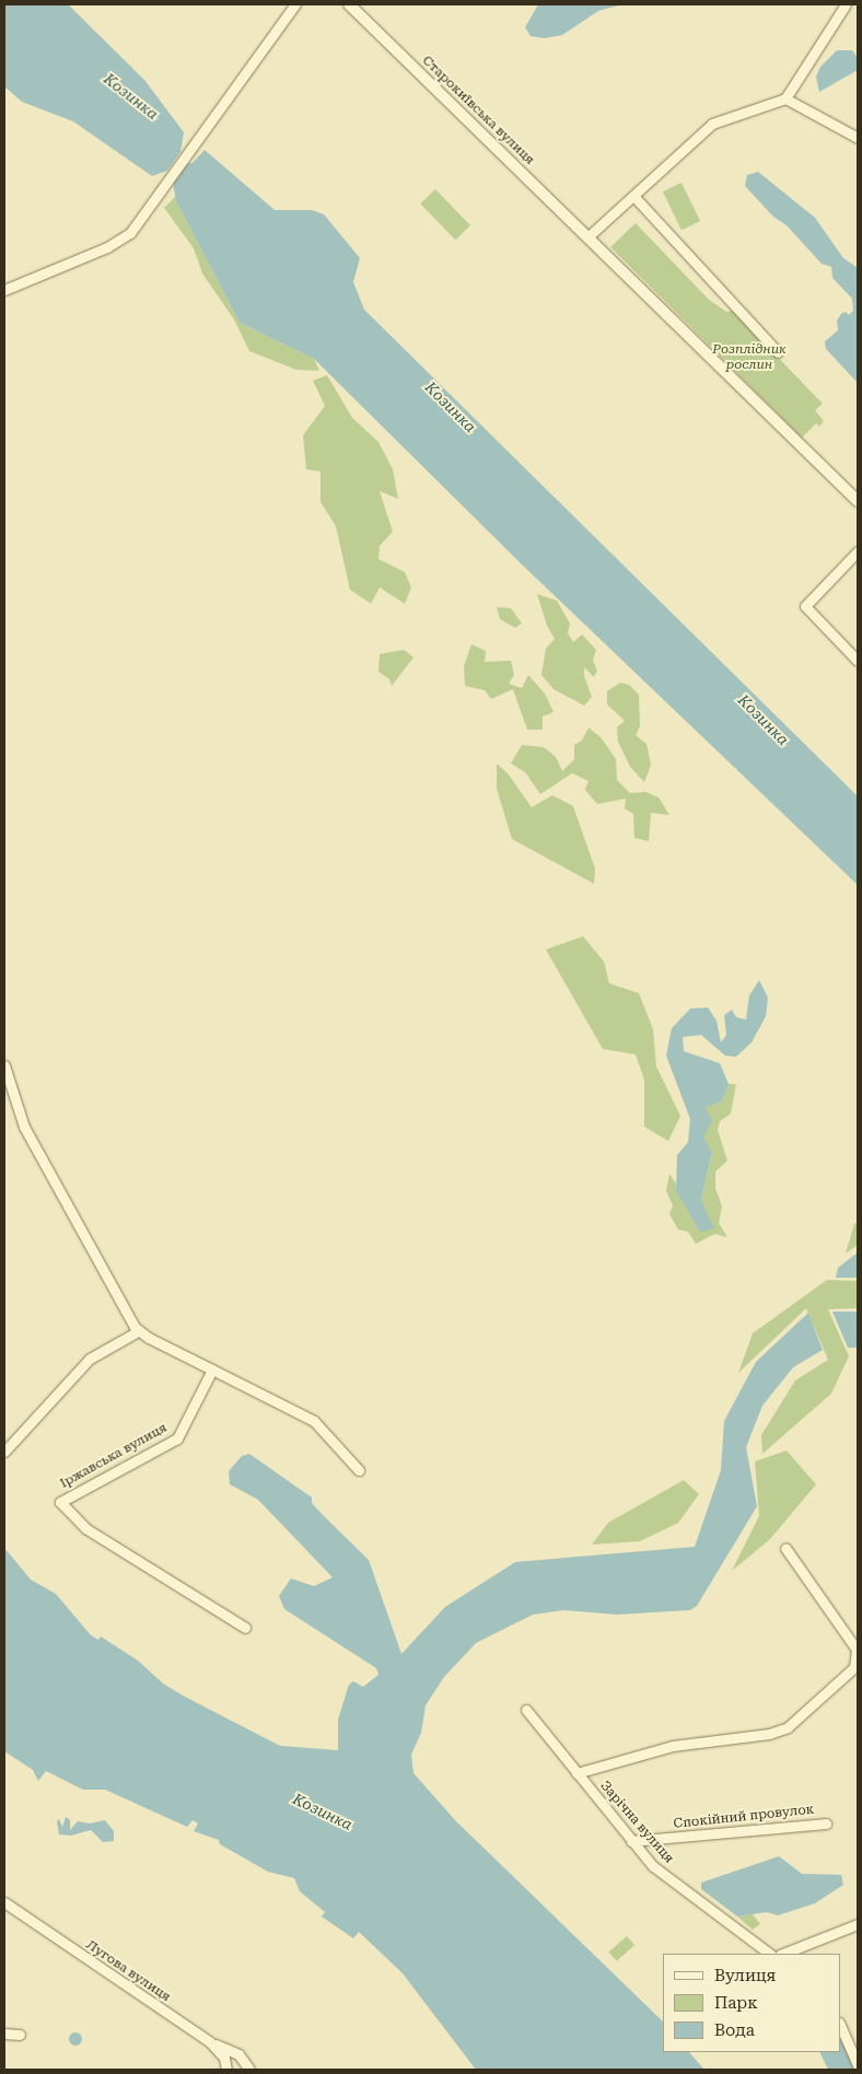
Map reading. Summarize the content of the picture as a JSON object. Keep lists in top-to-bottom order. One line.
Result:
{"streets":{"street":["Старокиївська вулиця","Іржавська вулиця","Спокійний провулок","Зарічна вулиця","Лугова вулиця"]},"crossings":[["Спокійний провулок","Зарічна вулиця"]],"water":["Козинка"],"parks":["Розплідник рослин"],"legend":["Вулиця","Парк","Вода"]}
